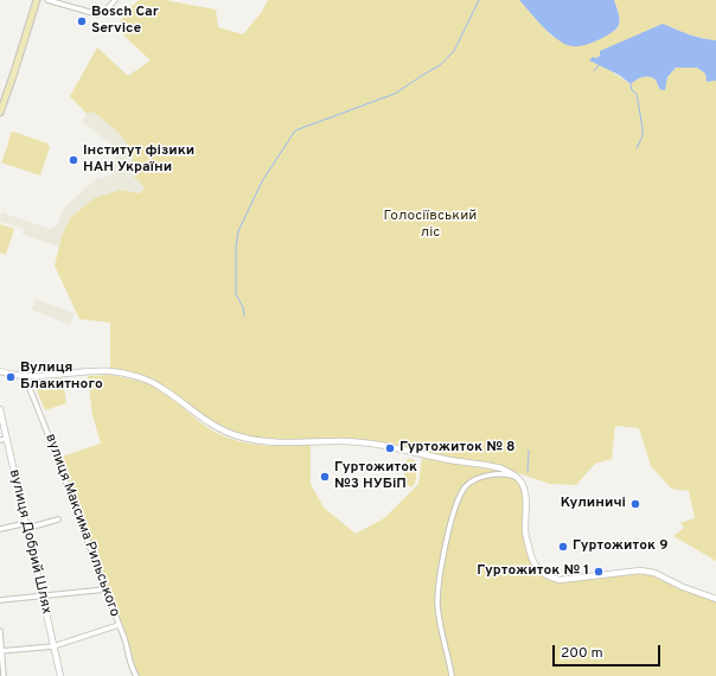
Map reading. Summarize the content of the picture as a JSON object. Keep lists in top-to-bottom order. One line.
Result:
{"streets":{"street":["вулиця Максима Рильського","вулиця Добрий Шлях"]},"parks":["Голосіївський ліс"],"places":["Bosch Car Service","Інститут фізики НАН України","Вулиця Блакитного","Гуртожиток № 8","Гуртожиток №3 НУБіП","Кулиничі","Гуртожиток 9","Гуртожиток № 1"],"scale_bar":"200 m"}
